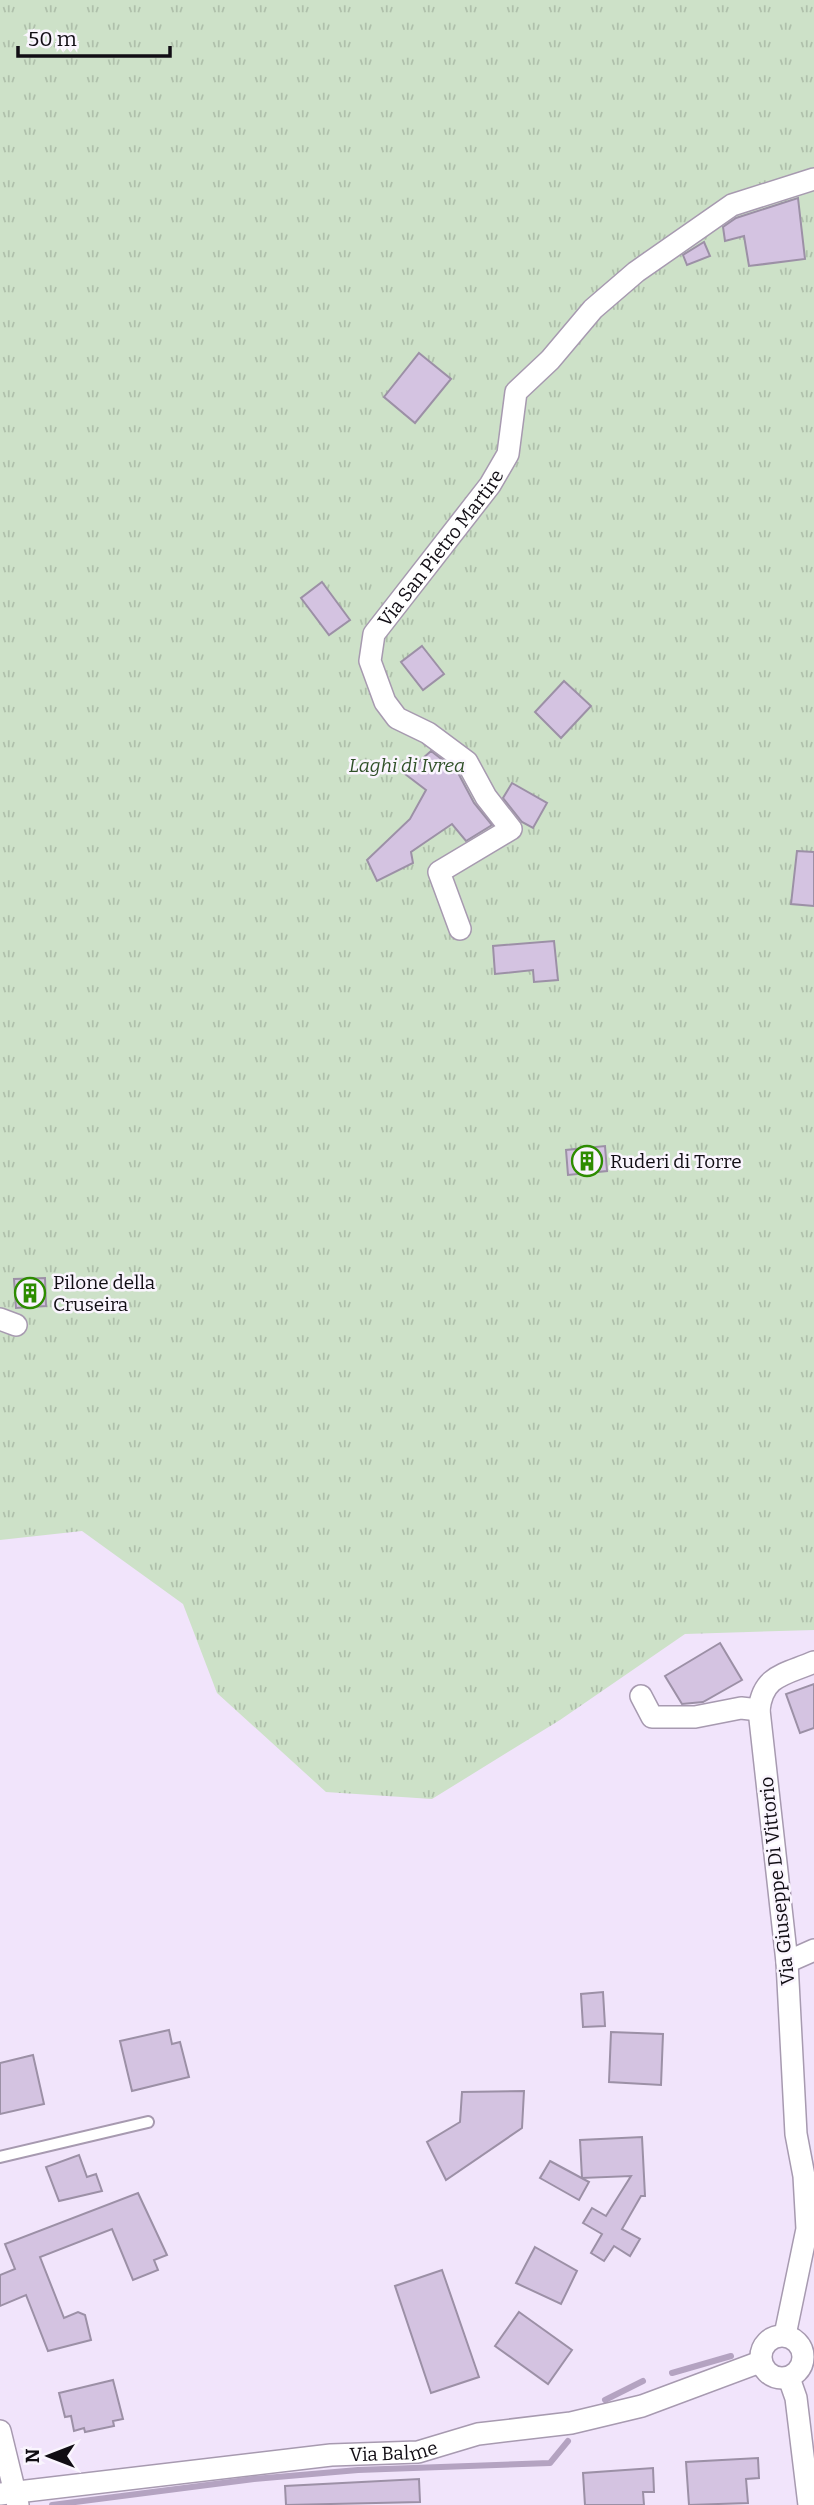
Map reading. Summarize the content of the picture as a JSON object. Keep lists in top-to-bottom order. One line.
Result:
{"streets":{"street":["Via San Pietro Martire","Via Giuseppe Di Vittorio","Via Balme"]},"crossings":[["Via Giuseppe Di Vittorio","Via Balme"]],"parks":["Laghi di Ivrea"],"places":{"building":["Ruderi di Torre","Pilone della Cruseira"]},"scale_bar":"50 m","north":"left"}
